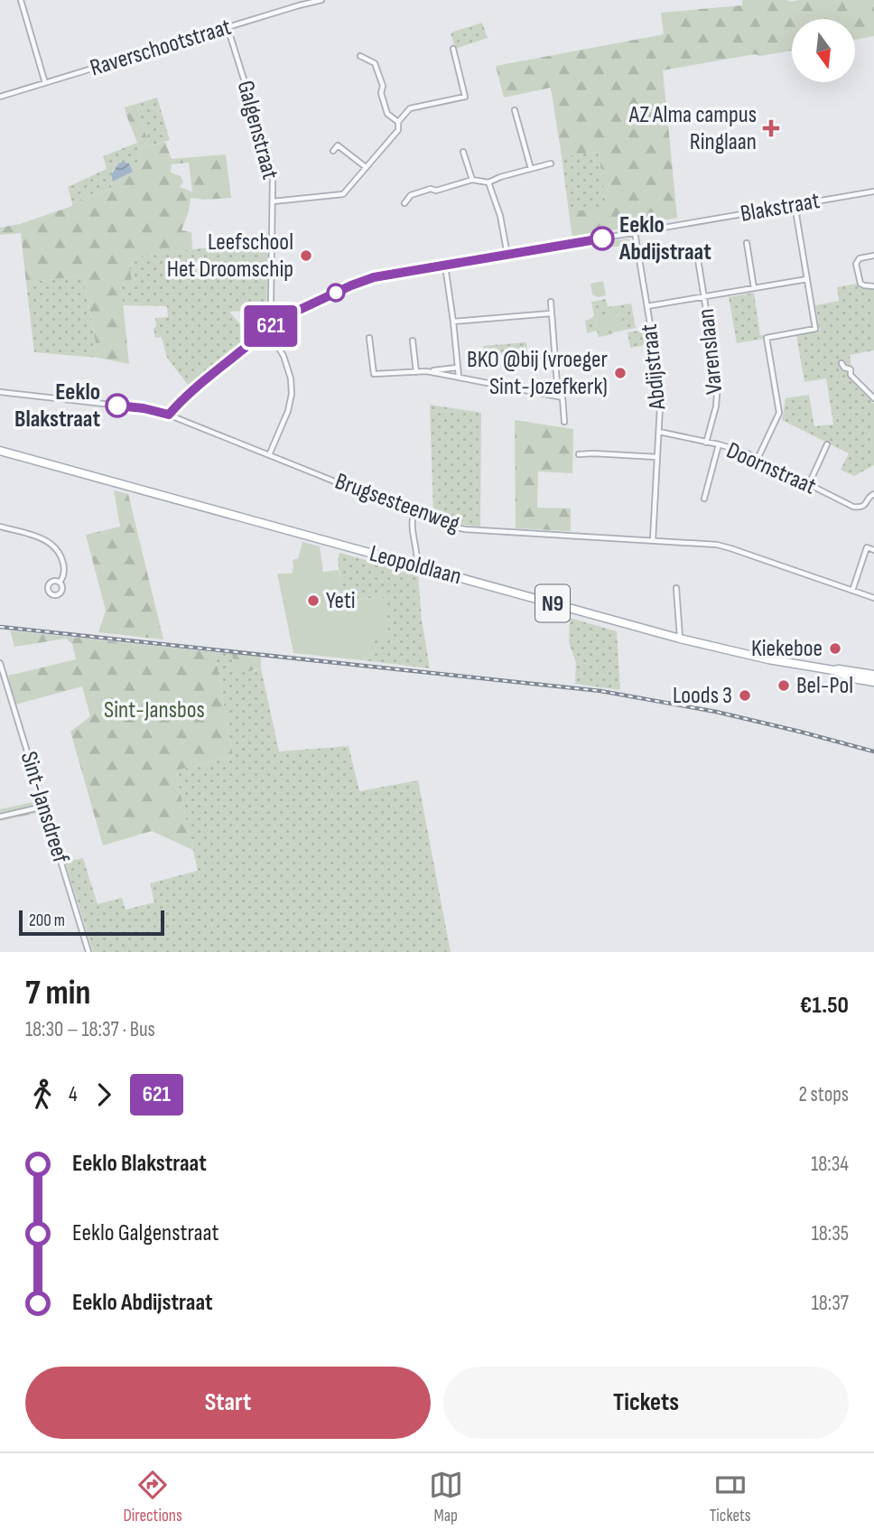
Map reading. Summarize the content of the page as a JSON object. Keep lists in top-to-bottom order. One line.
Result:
{"streets":{"main road":["Leopoldlaan","N9"],"street":["Raverschootstraat","Galgenstraat","Blakstraat","Varenslaan","Abdijstraat","Doornstraat","Brugsesteenweg","Sint-Jansdreef"]},"crossings":[["Raverschootstraat","Galgenstraat"],["Galgenstraat","Blakstraat"],["Blakstraat","Abdijstraat"],["Varenslaan","Doornstraat"],["Abdijstraat","Doornstraat"],["Abdijstraat","Brugsesteenweg"]],"parks":["Sint-Jansbos"],"places":{"health":["AZ Alma campus Ringlaan"],"other":["Eeklo Abdijstraat","Leefschool Het Droomschip","BKO @bij (vroeger Sint-Jozefkerk)","Eeklo Blakstraat","Yeti","Kiekeboe","Bel-Pol","Loods 3"]},"lines":["bus line 621"],"scale_bar":"200 m","north":"bottom","page":{"on_map":"621","scale":"200 m","heading":["7 min","18:30 – 18:37 · Bus","€1.50"],"legs":["4","621","2 stops"],"list":[{"name":"Eeklo Blakstraat","value":"18:34"},{"name":"Eeklo Galgenstraat","value":"18:35"},{"name":"Eeklo Abdijstraat","value":"18:37"}],"buttons":["Start","Tickets"],"tabs":["Directions","Map","Tickets"]}}
